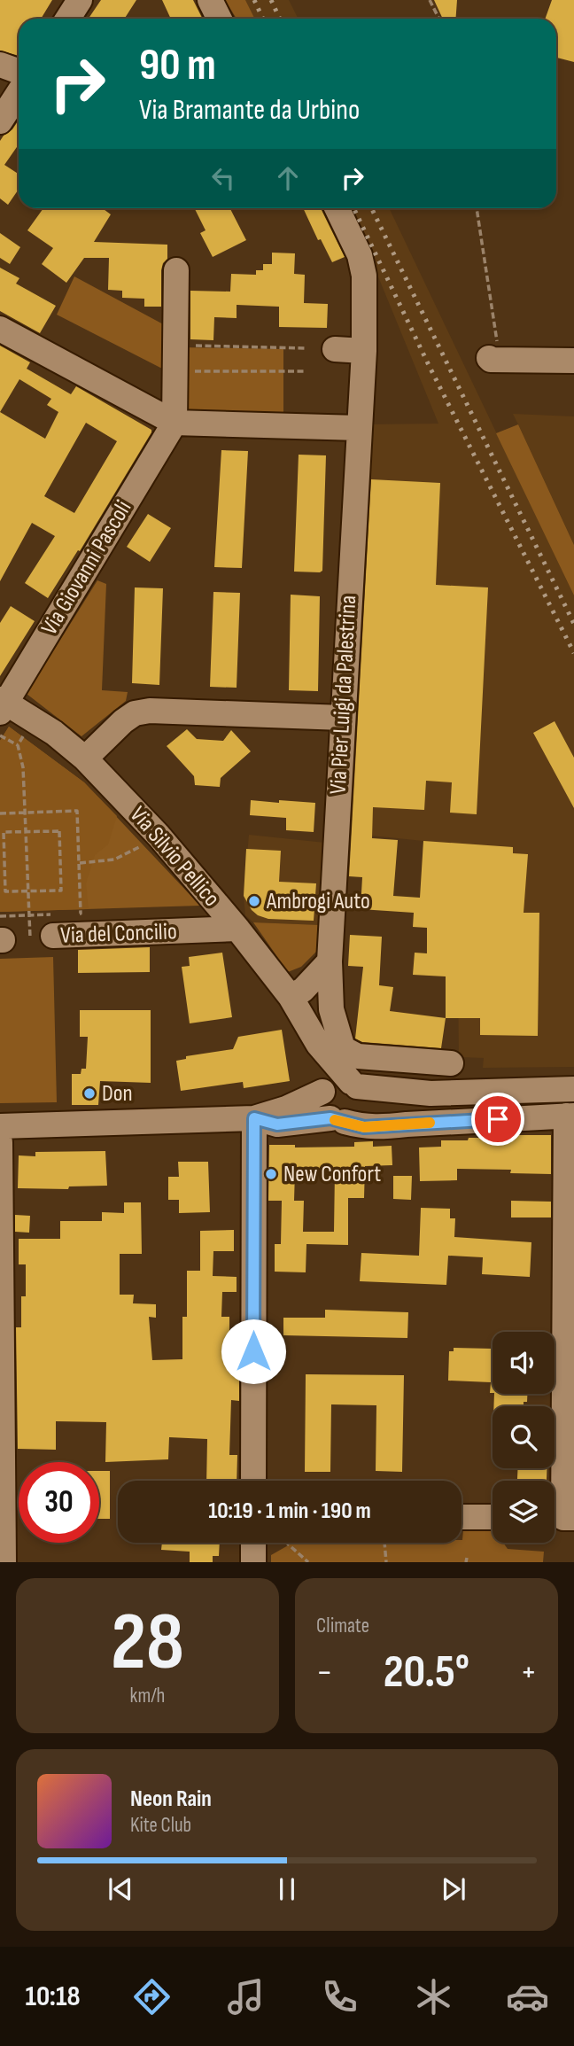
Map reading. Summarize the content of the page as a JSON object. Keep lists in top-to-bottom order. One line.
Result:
{"streets":{"street":["Via Giovanni Pascoli","Via Pier Luigi da Palestrina","Via Silvio Pellico","Via del Concilio"]},"crossings":[["Via Giovanni Pascoli","Via Silvio Pellico"],["Via Silvio Pellico","Via del Concilio"]],"places":["Ambrogi Auto","Don","New Confort"],"page":{"turn":["90 m","Via Bramante da Urbino"],"limit":"30","trip":"10:19 · 1 min · 190 m","tile":[["28","km/h"],"Climate"],"heat":["−","20.5°","+"],"song":["Neon Rain","Kite Club"],"tabs":"10:18"}}
